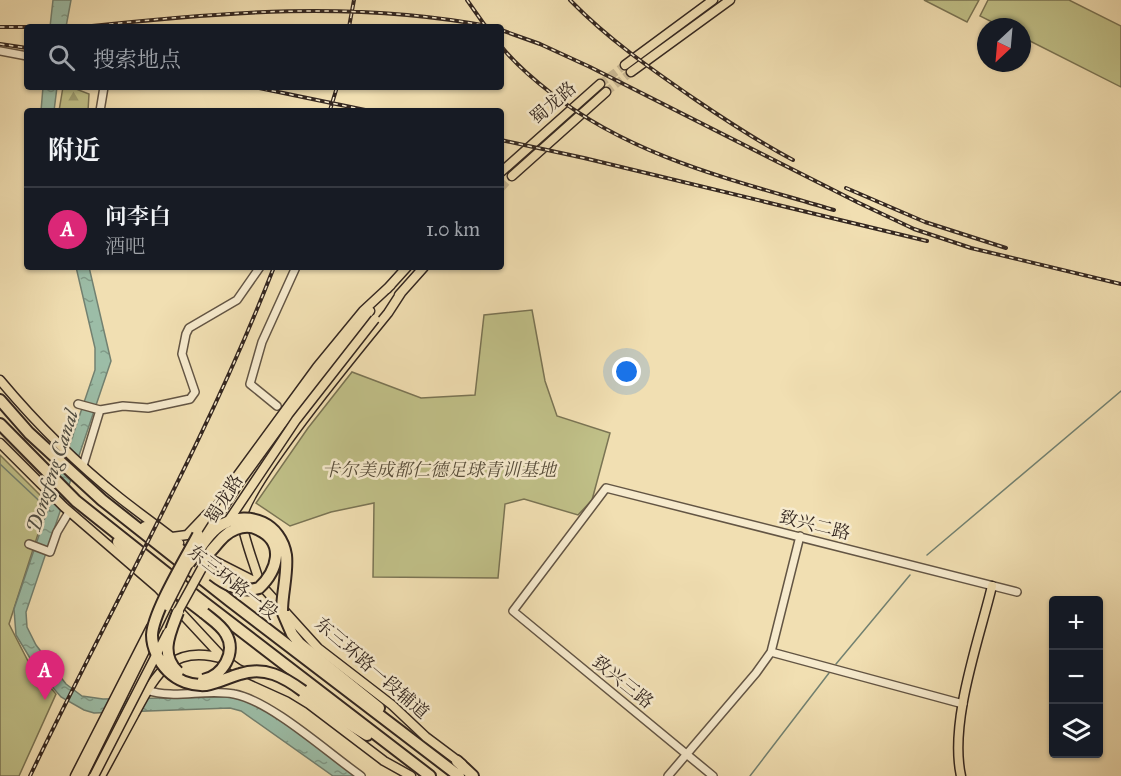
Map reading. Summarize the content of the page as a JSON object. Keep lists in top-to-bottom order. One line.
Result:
{"streets":{"highway":["东三环路一段"],"main road":["蜀龙路","东三环路一段辅道"],"street":["致兴二路","致兴三路"]},"crossings":[["致兴二路","致兴三路"]],"water":["Dongfeng Canal"],"parks":["卡尔美成都仁德足球青训基地"],"north":"bottom left","page":{"search":"搜索地点","heading":"附近","list":[{"mark":"A","name":"问李白","note":"酒吧","value":"1.0 km"}],"map_buttons":["+","−"],"pins":"A"}}
